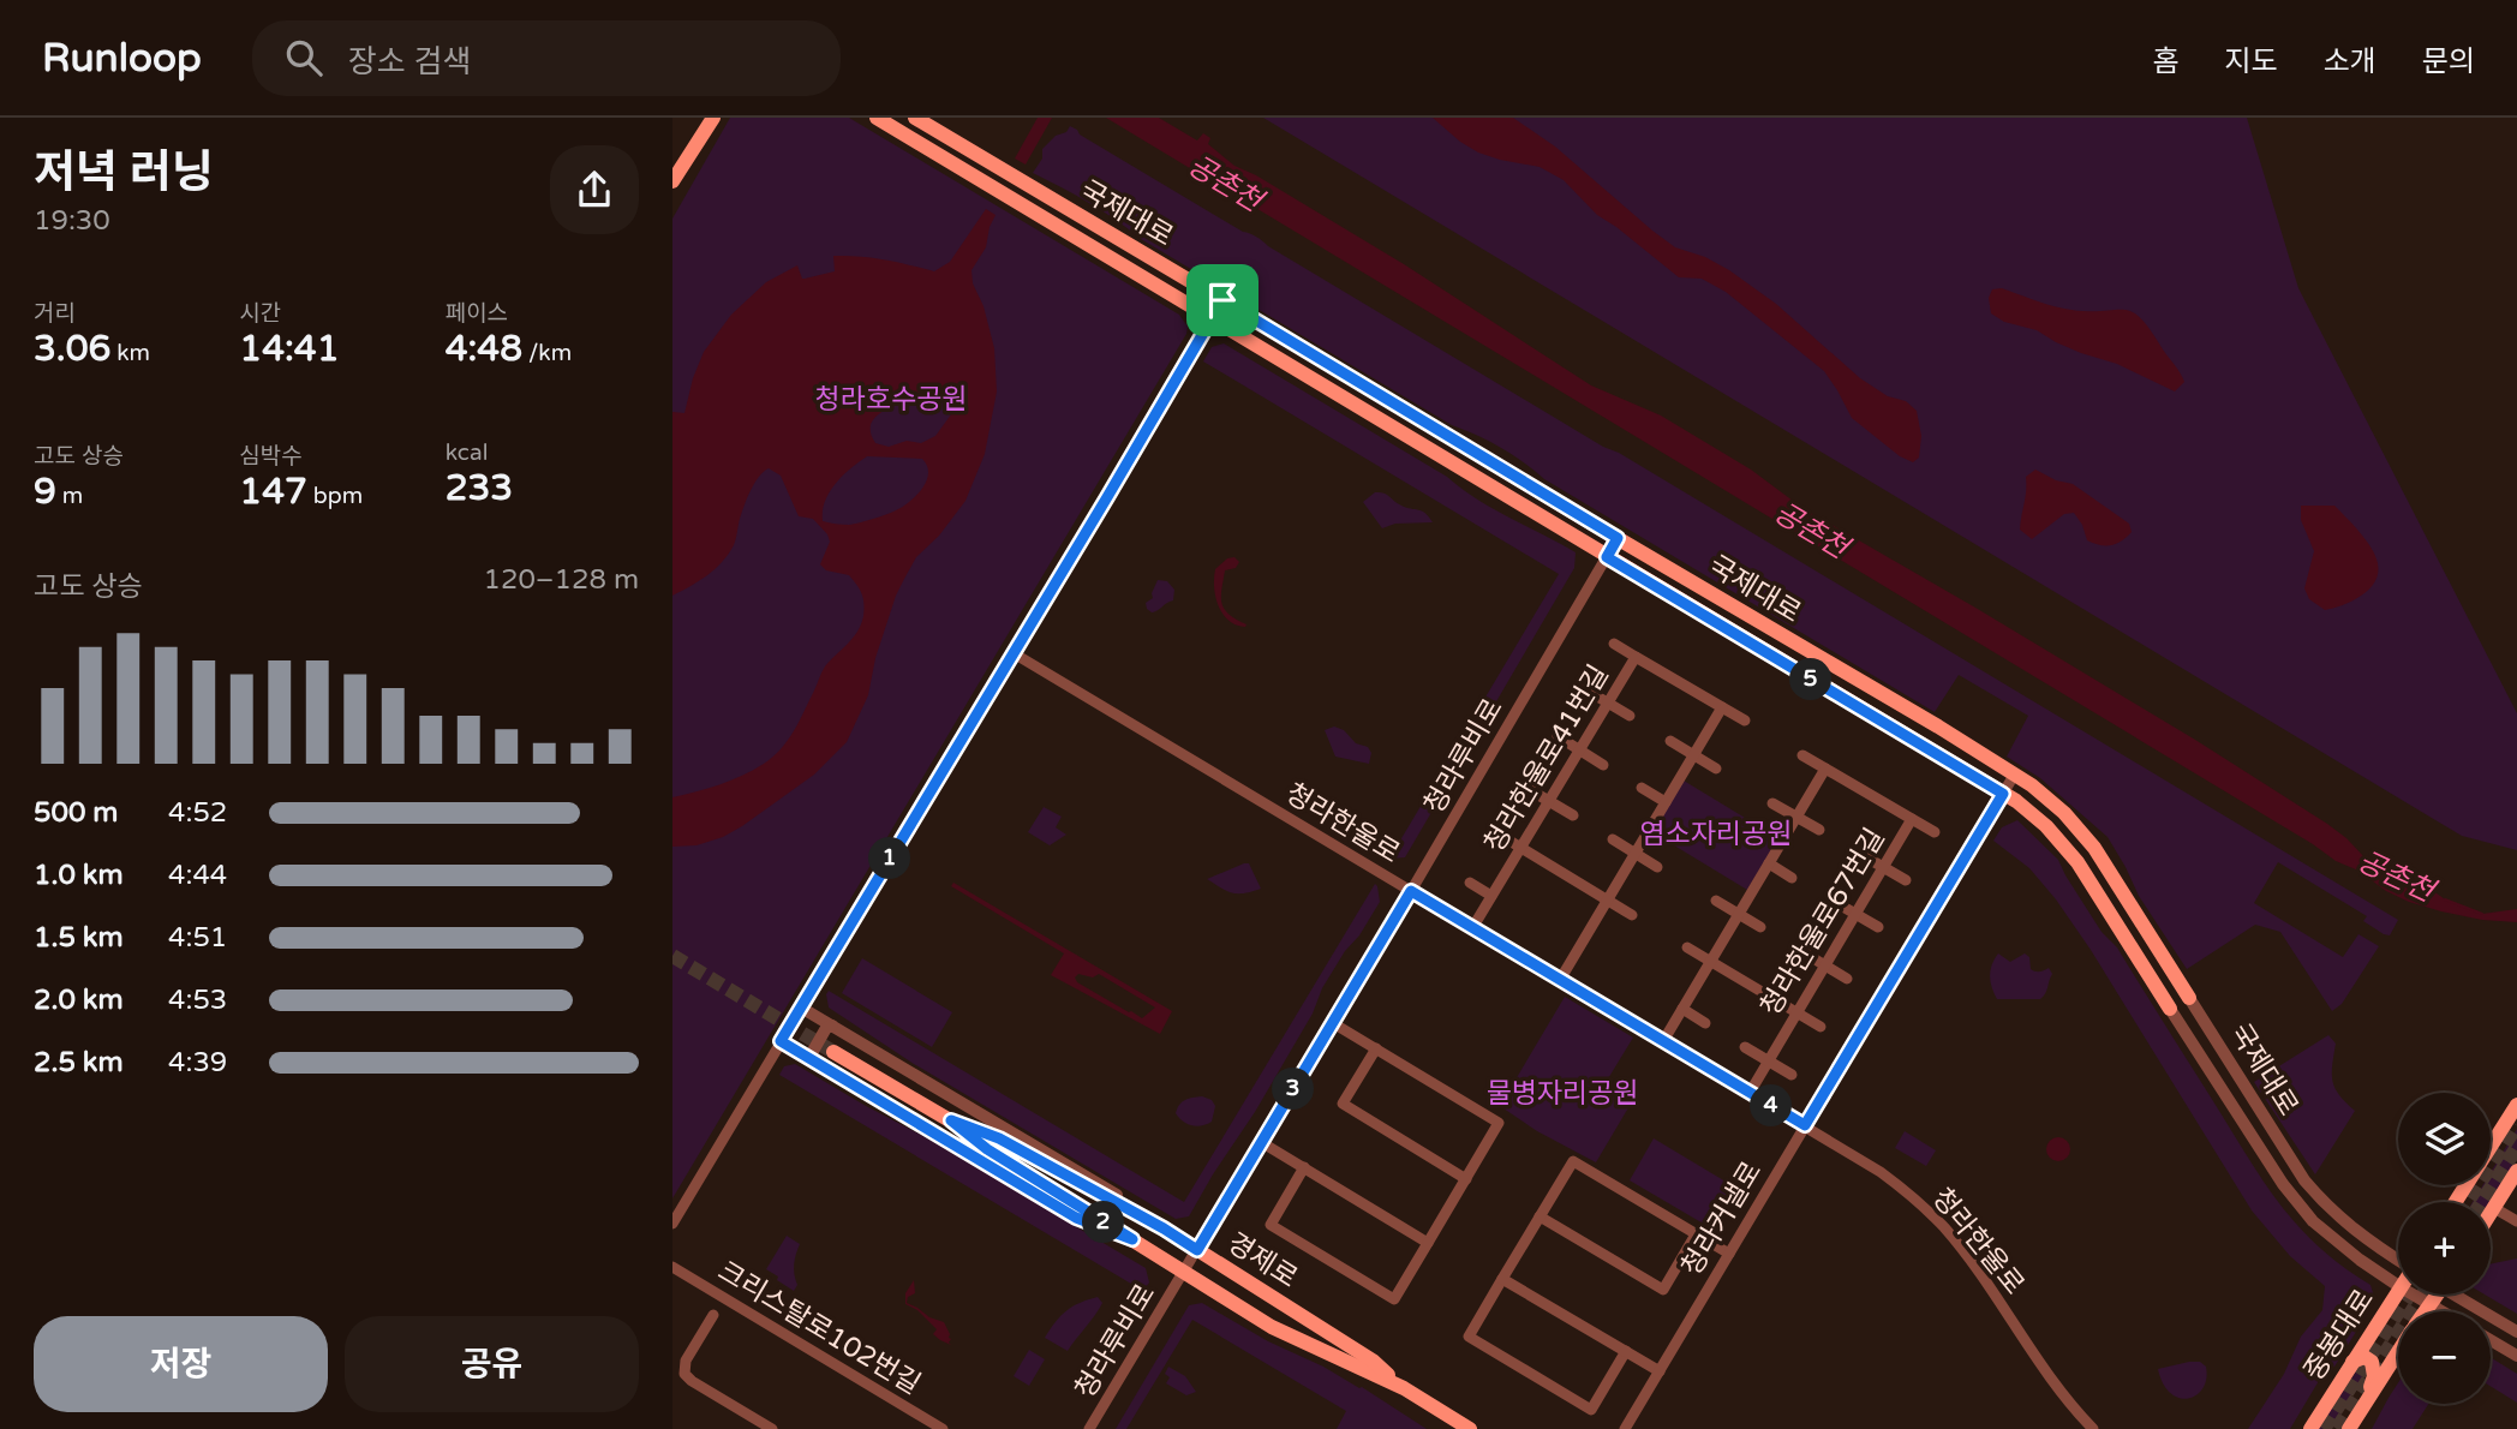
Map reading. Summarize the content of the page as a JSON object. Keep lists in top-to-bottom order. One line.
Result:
{"streets":{"main road":["국제대로","경제로","중봉대로"],"street":["청라루비로","청라한울로41번길","청라한울로","청라한울로67번길","청라커낼로","크리스탈로102번길"]},"crossings":[["국제대로","청라루비로"],["국제대로","청라커낼로"],["청라루비로","청라한울로"],["청라루비로","경제로"],["청라한울로41번길","청라한울로"],["청라한울로","청라한울로67번길"],["청라한울로","청라커낼로"]],"water":["공촌천"],"parks":["청라호수공원","염소자리공원","물병자리공원"],"page":{"header":"Runloop","search":"장소 검색","nav":["홈","지도","소개","문의"],"heading":["저녁 러닝","19:30"],"stats":[["거리","3.06 km"],["시간","14:41"],["페이스","4:48 /km"],["고도 상승","9 m"],["심박수","147 bpm"],["kcal","233"]],"chart":["고도 상승","120–128 m"],"pins":["5","1","3","4","2"],"list":[{"name":"500 m","note":"4:52"},{"name":"1.0 km","note":"4:44"},{"name":"1.5 km","note":"4:51"},{"name":"2.0 km","note":"4:53"},{"name":"2.5 km","note":"4:39"}],"map_buttons":["+","−"],"buttons":["저장","공유"]}}
